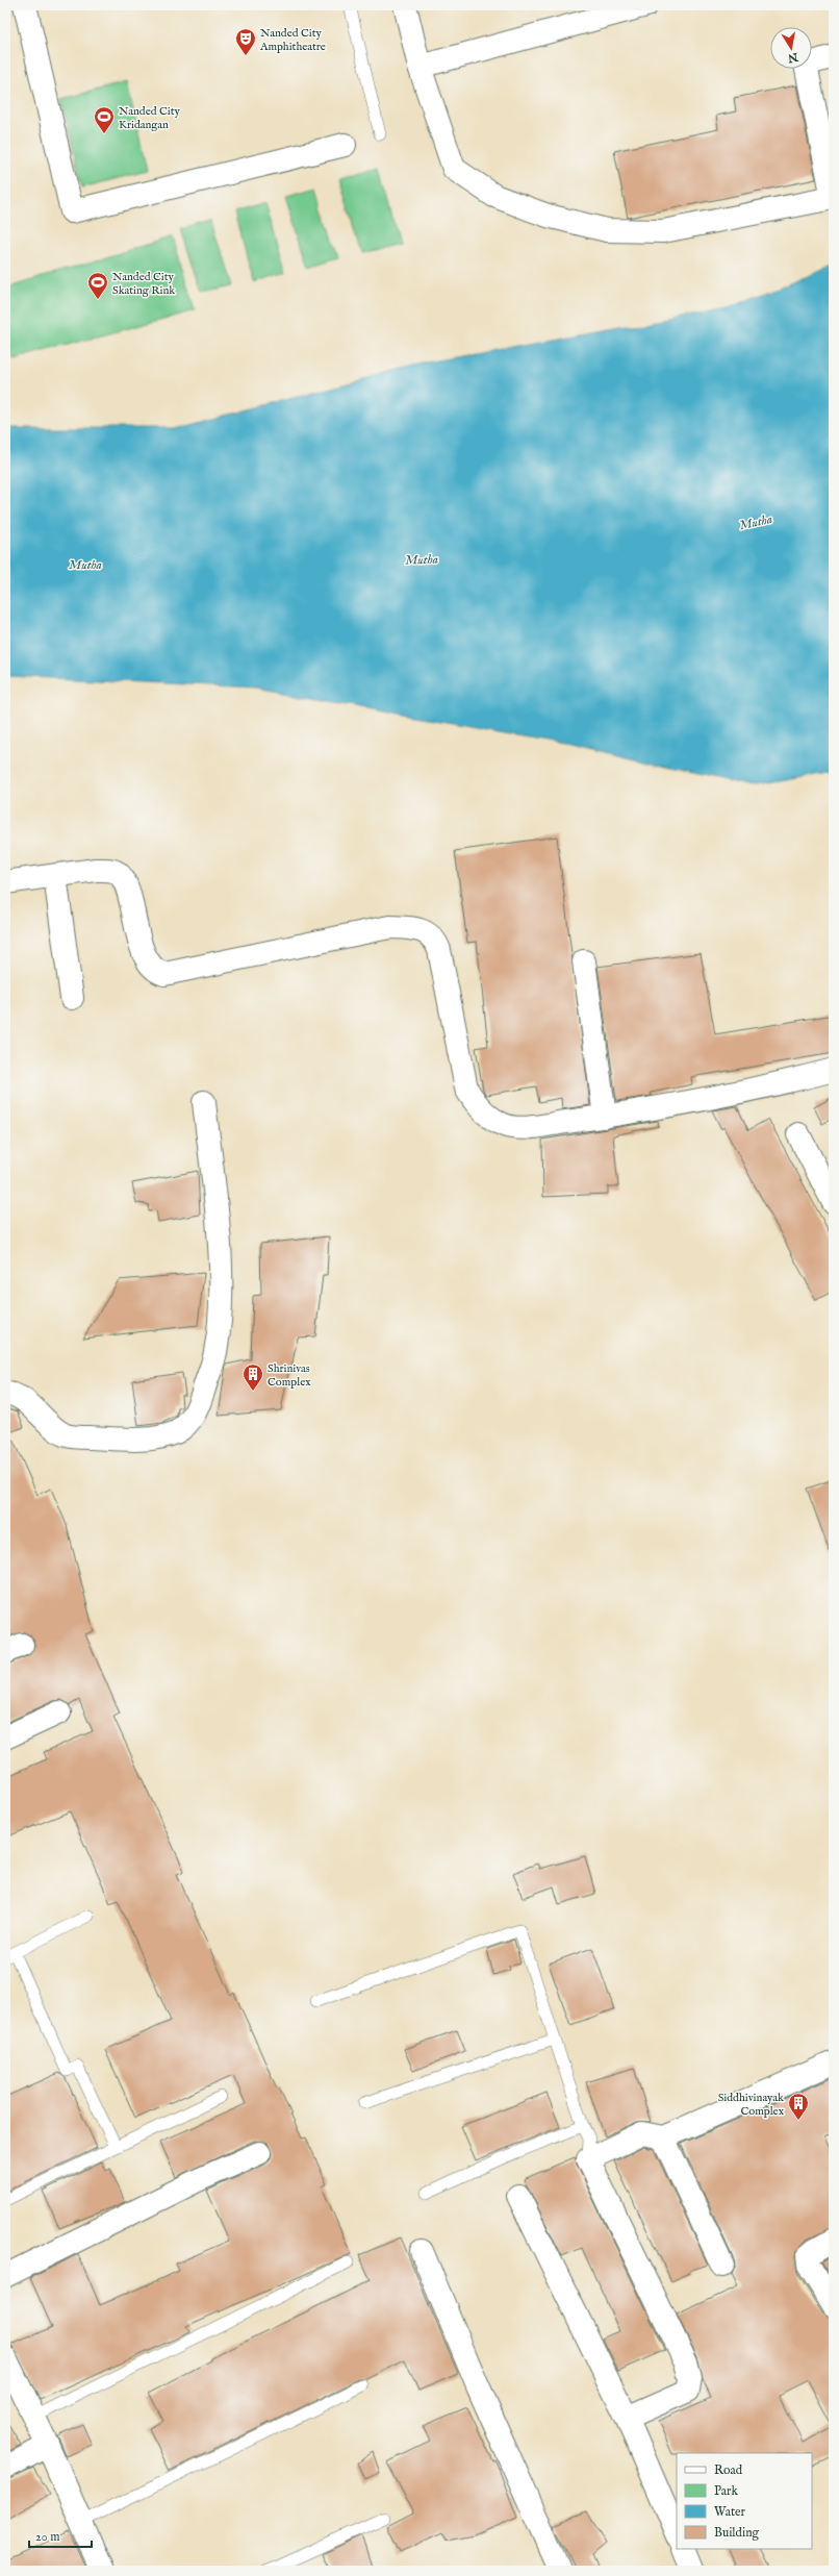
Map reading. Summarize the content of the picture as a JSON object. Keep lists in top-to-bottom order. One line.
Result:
{"water":["Mutha"],"places":{"theatre":["Nanded City Amphitheatre"],"sports":["Nanded City Kridangan","Nanded City Skating Rink"],"building":["Shrinivas Complex","Siddhivinayak Complex"]},"legend":["Road","Park","Water","Building"],"scale_bar":"20 m","north":"bottom"}
